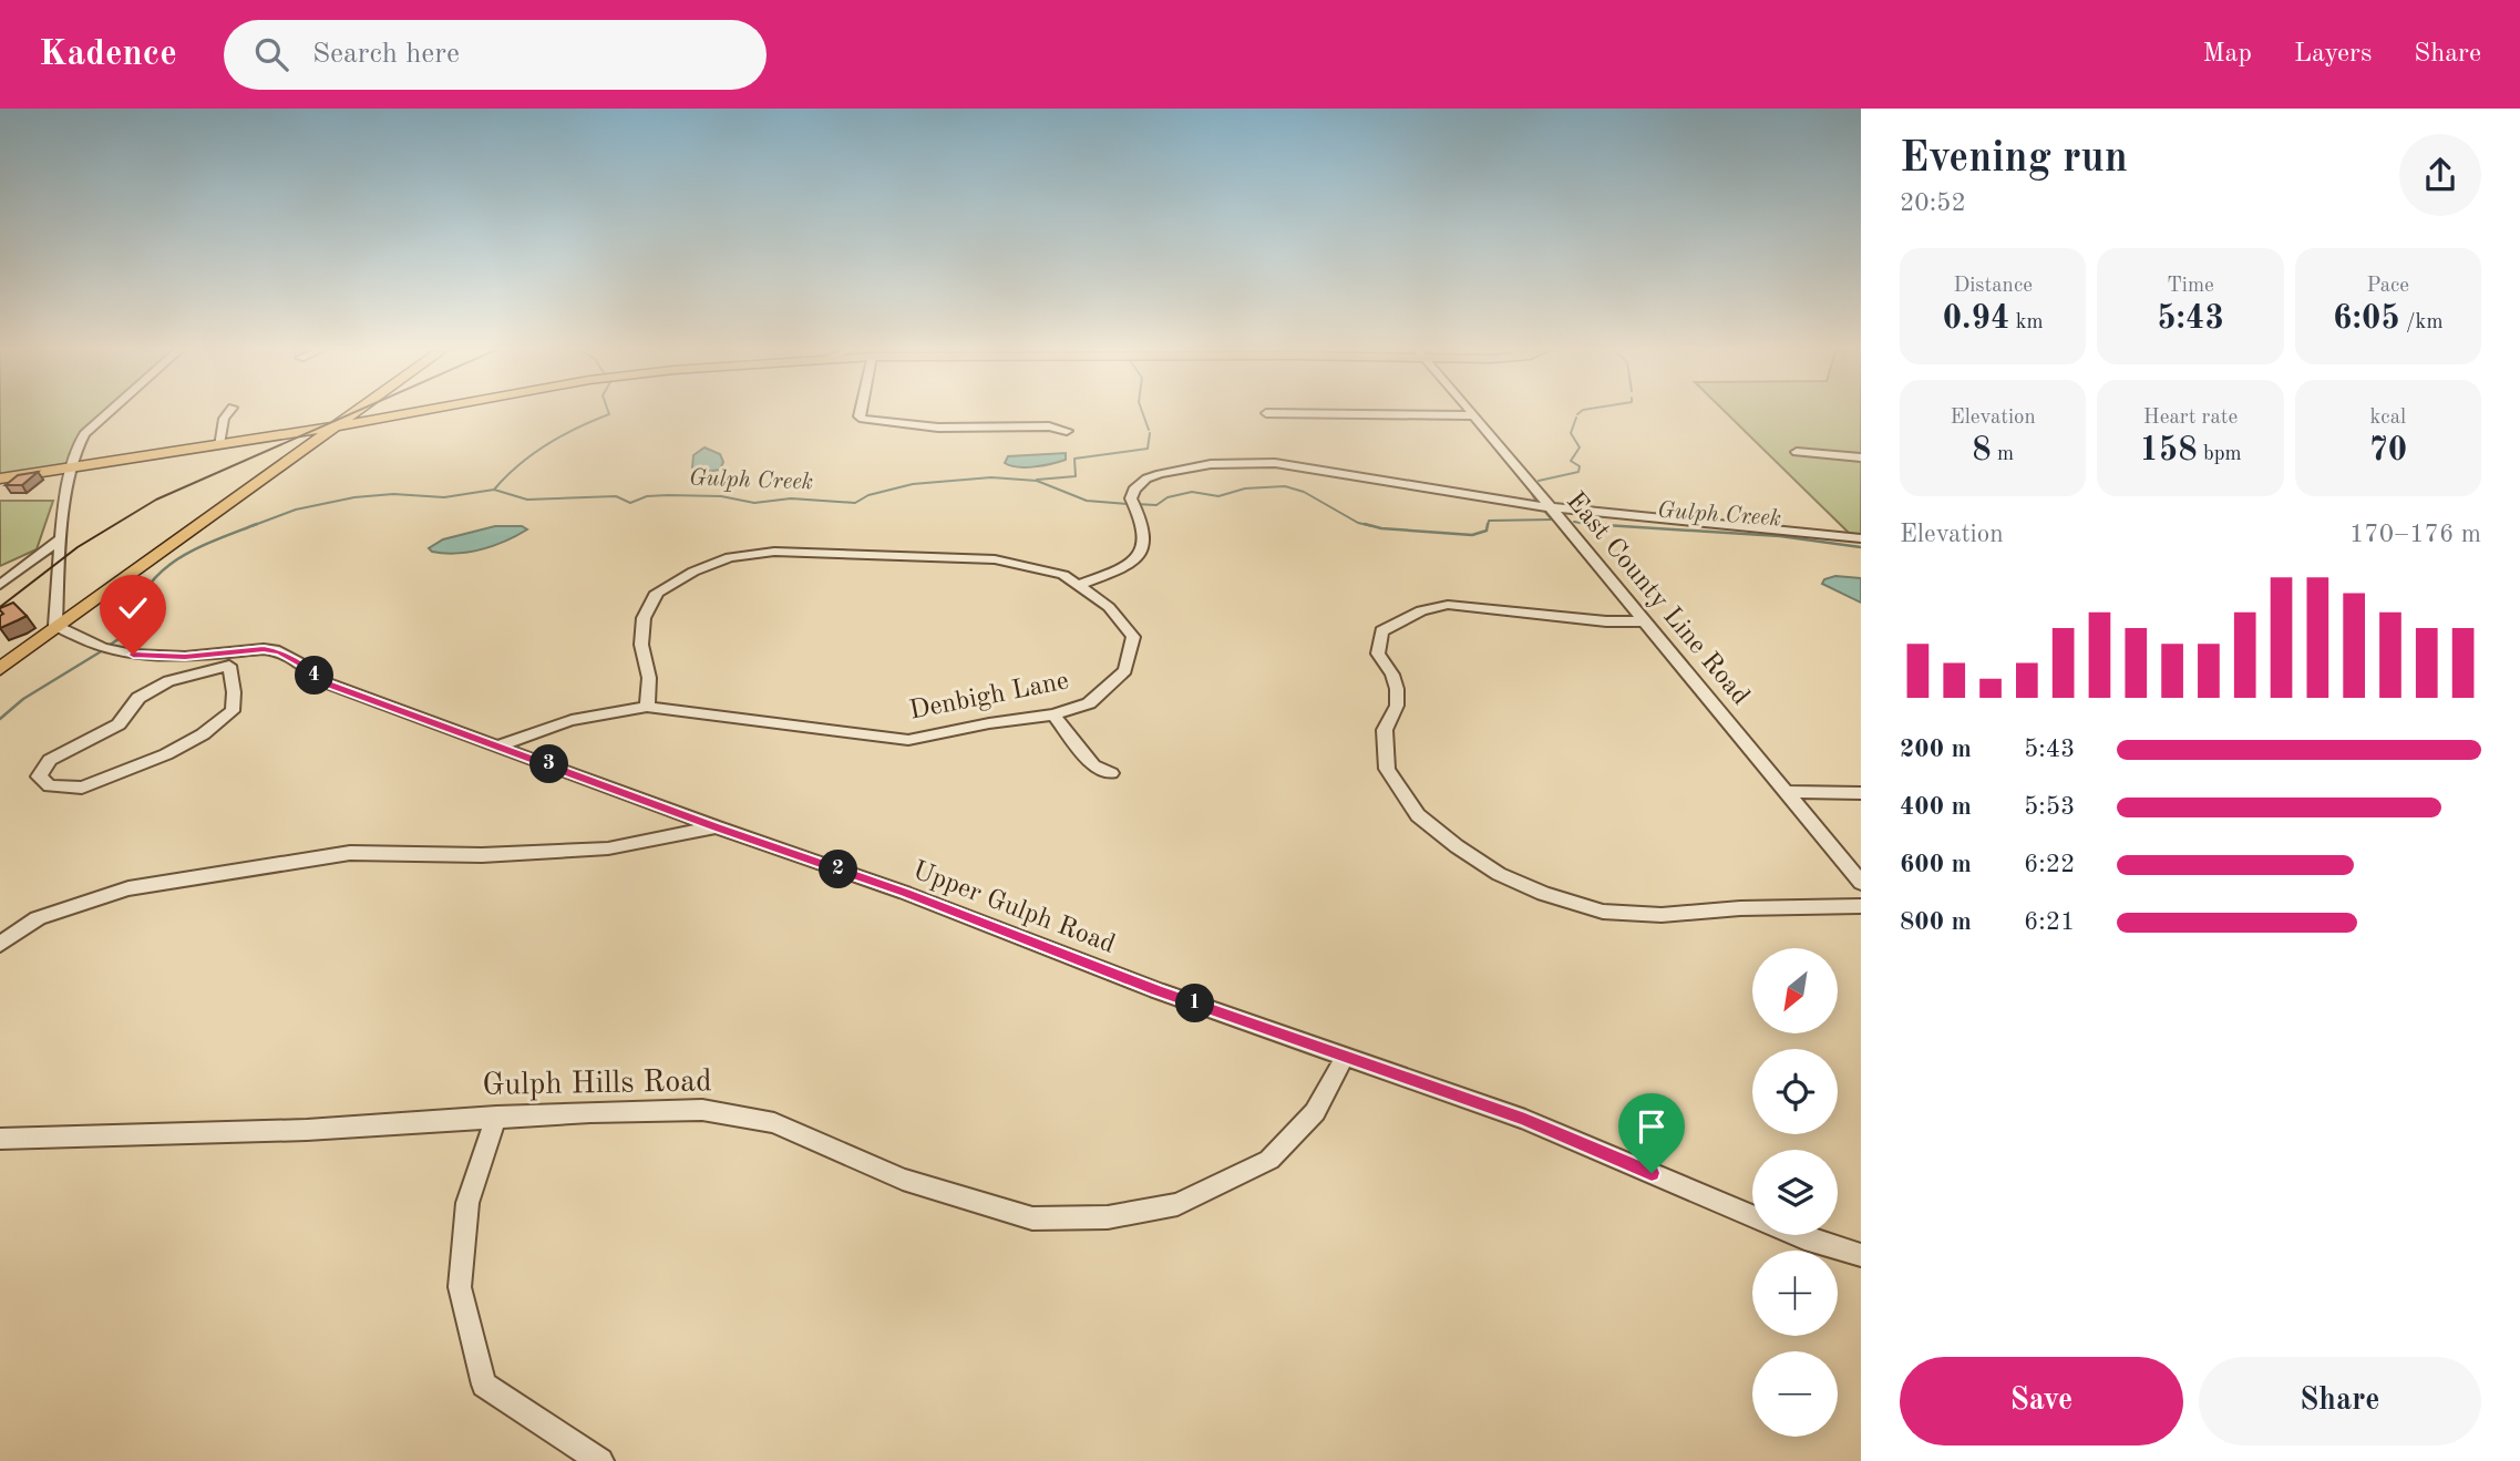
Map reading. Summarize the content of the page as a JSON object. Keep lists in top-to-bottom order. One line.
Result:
{"streets":{"street":["East County Line Road","Denbigh Lane","Upper Gulph Road","Gulph Hills Road"]},"crossings":[["Denbigh Lane","Upper Gulph Road"],["Upper Gulph Road","Gulph Hills Road"]],"water":["Gulph Creek"],"north":"bottom left","page":{"header":"Kadence","search":"Search here","nav":["Map","Layers","Share"],"heading":["Evening run","20:52"],"stats":[["Distance","0.94 km"],["Time","5:43"],["Pace","6:05 /km"],["Elevation","8 m"],["Heart rate","158 bpm"],["kcal","70"]],"chart":["Elevation","170–176 m"],"pins":["4","3","2","1"],"list":[{"name":"200 m","note":"5:43"},{"name":"400 m","note":"5:53"},{"name":"600 m","note":"6:22"},{"name":"800 m","note":"6:21"}],"map_buttons":["+","−"],"buttons":["Save","Share"]}}
